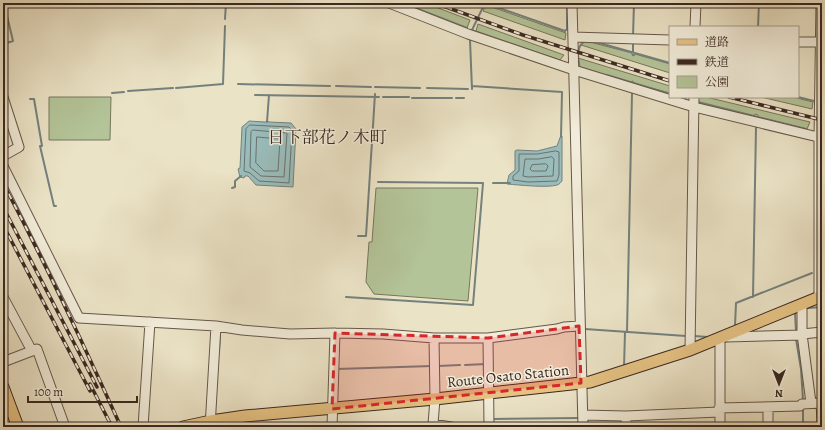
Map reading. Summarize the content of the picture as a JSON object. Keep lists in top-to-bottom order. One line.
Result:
{"streets":{"main road":["Route Osato Station"]},"districts":["日下部花ノ木町"],"legend":["道路","鉄道","公園"],"scale_bar":"100 m","north":"bottom"}
